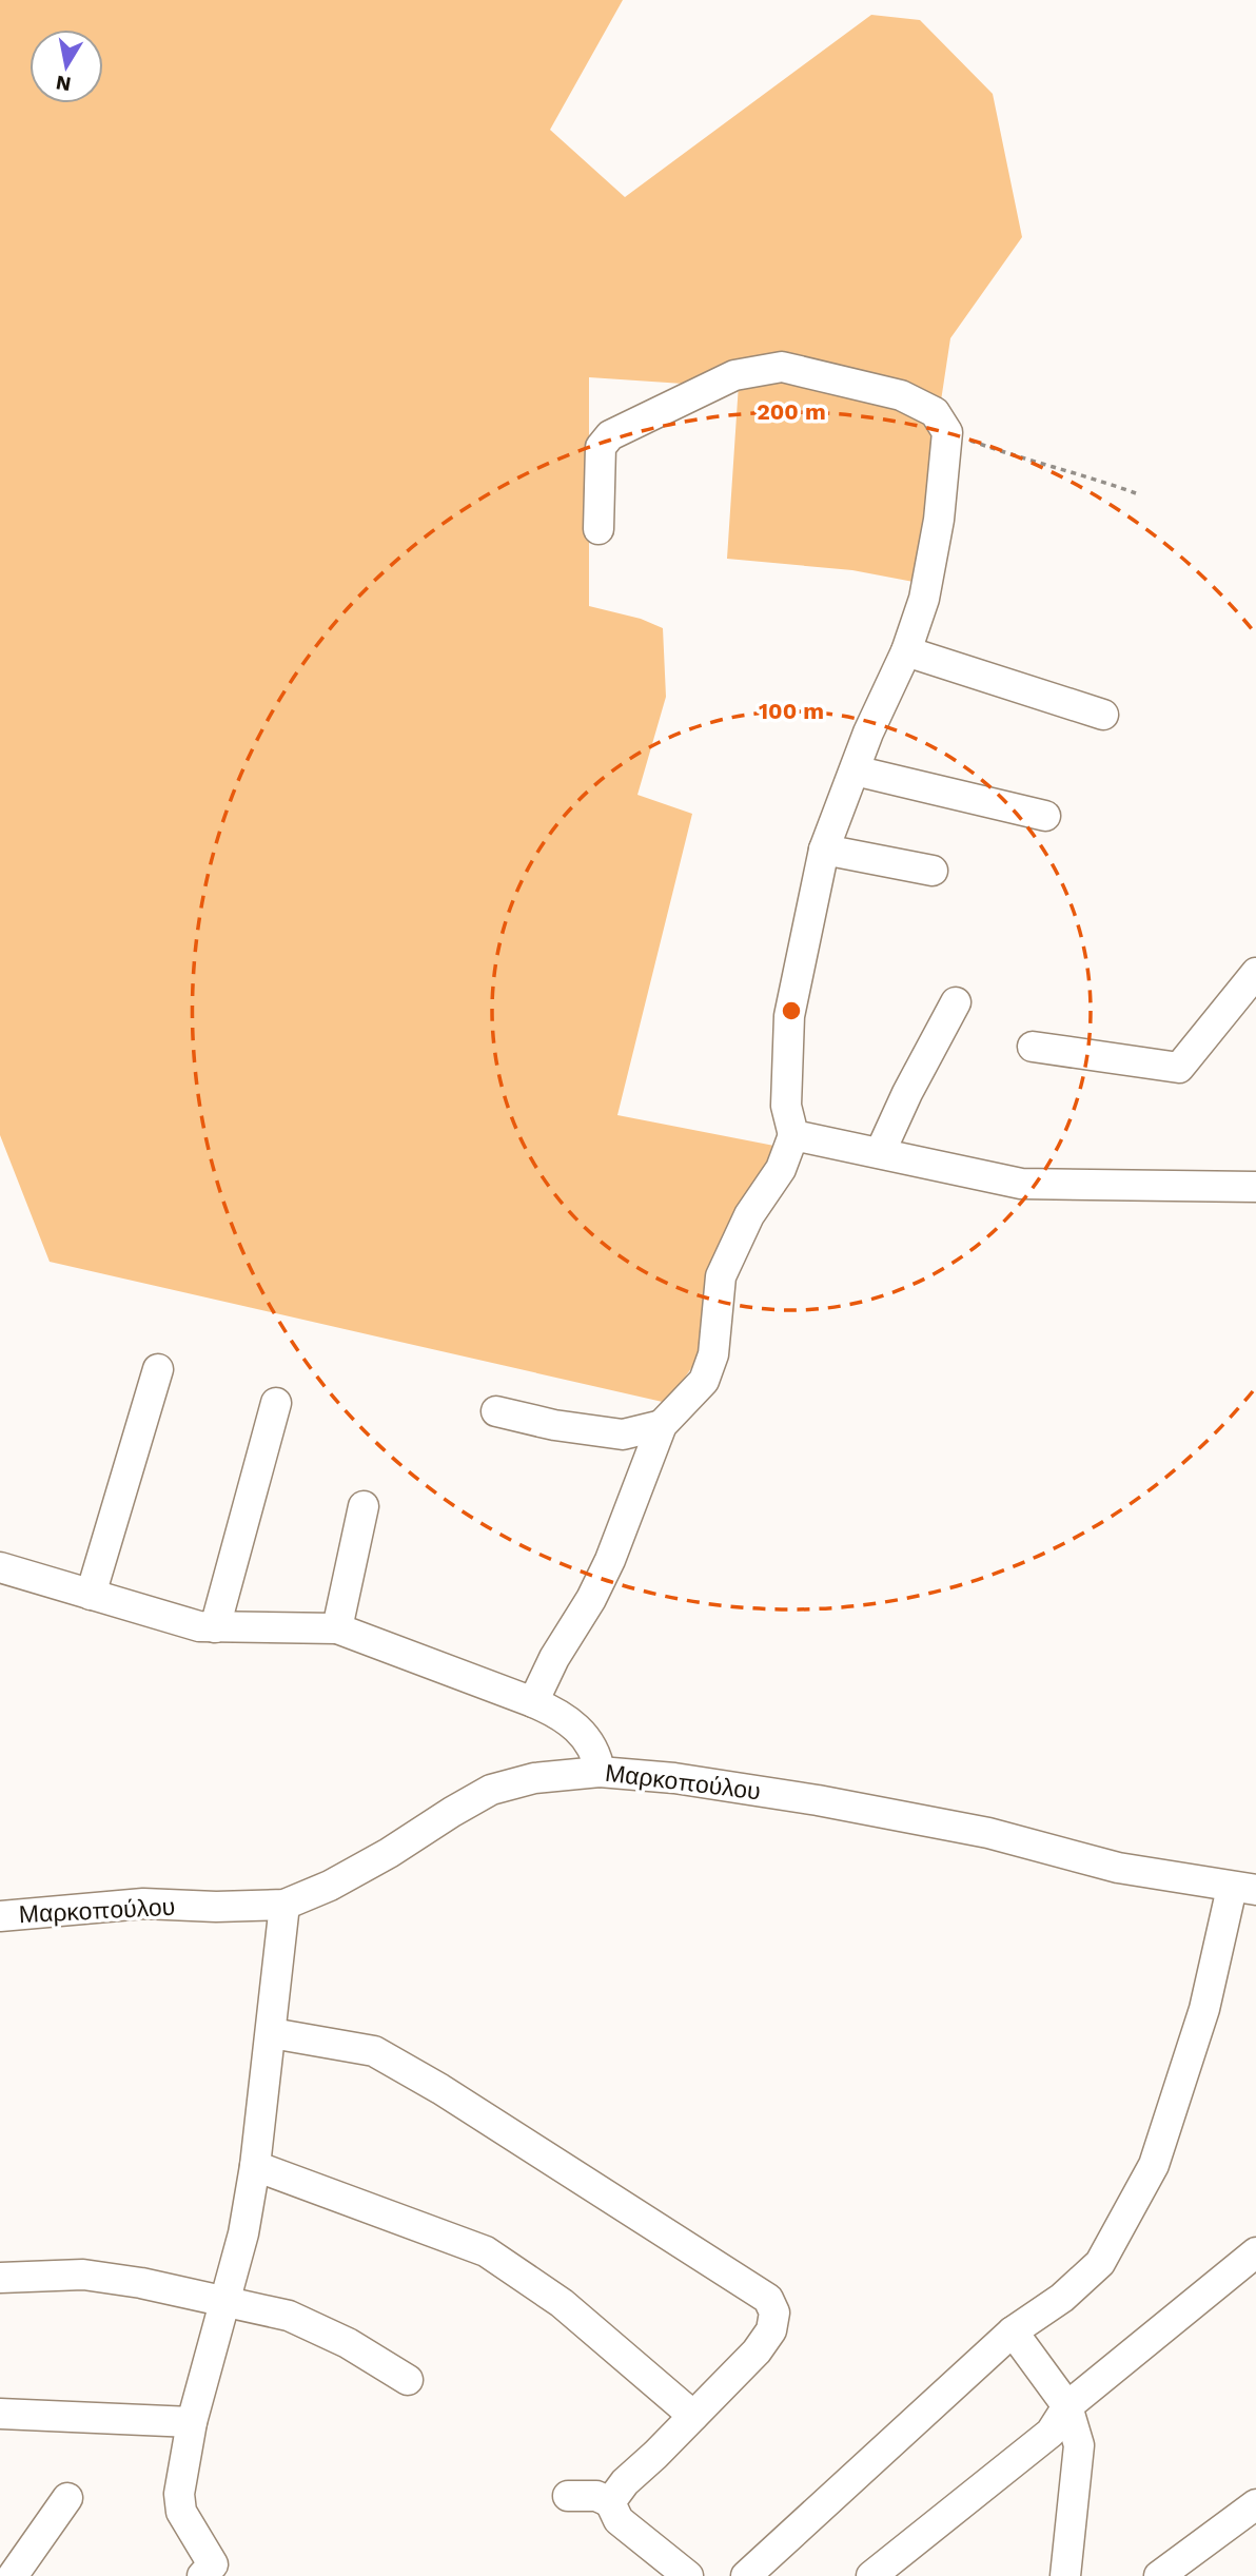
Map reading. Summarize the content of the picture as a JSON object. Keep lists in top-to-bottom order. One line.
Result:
{"streets":{"street":["Μαρκοπούλου"]},"north":"bottom","rings":["200 m","100 m"]}
